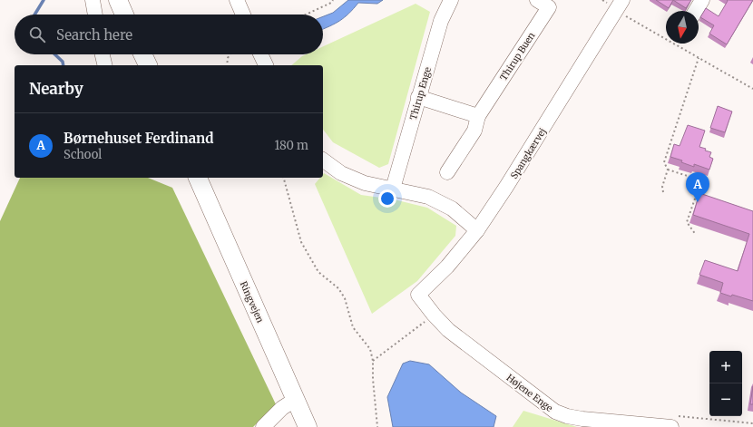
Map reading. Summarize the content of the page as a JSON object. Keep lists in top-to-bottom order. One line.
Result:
{"streets":{"main road":["Ringvejen"],"street":["Thirup Buen","Thirup Enge","Spangkærvej","Højene Enge"]},"crossings":[["Spangkærvej","Højene Enge"]],"north":"bottom","page":{"search":"Search here","heading":"Nearby","list":[{"mark":"A","name":"Børnehuset Ferdinand","note":"School","value":"180 m"}],"pins":"A","map_buttons":["+","−"]}}
